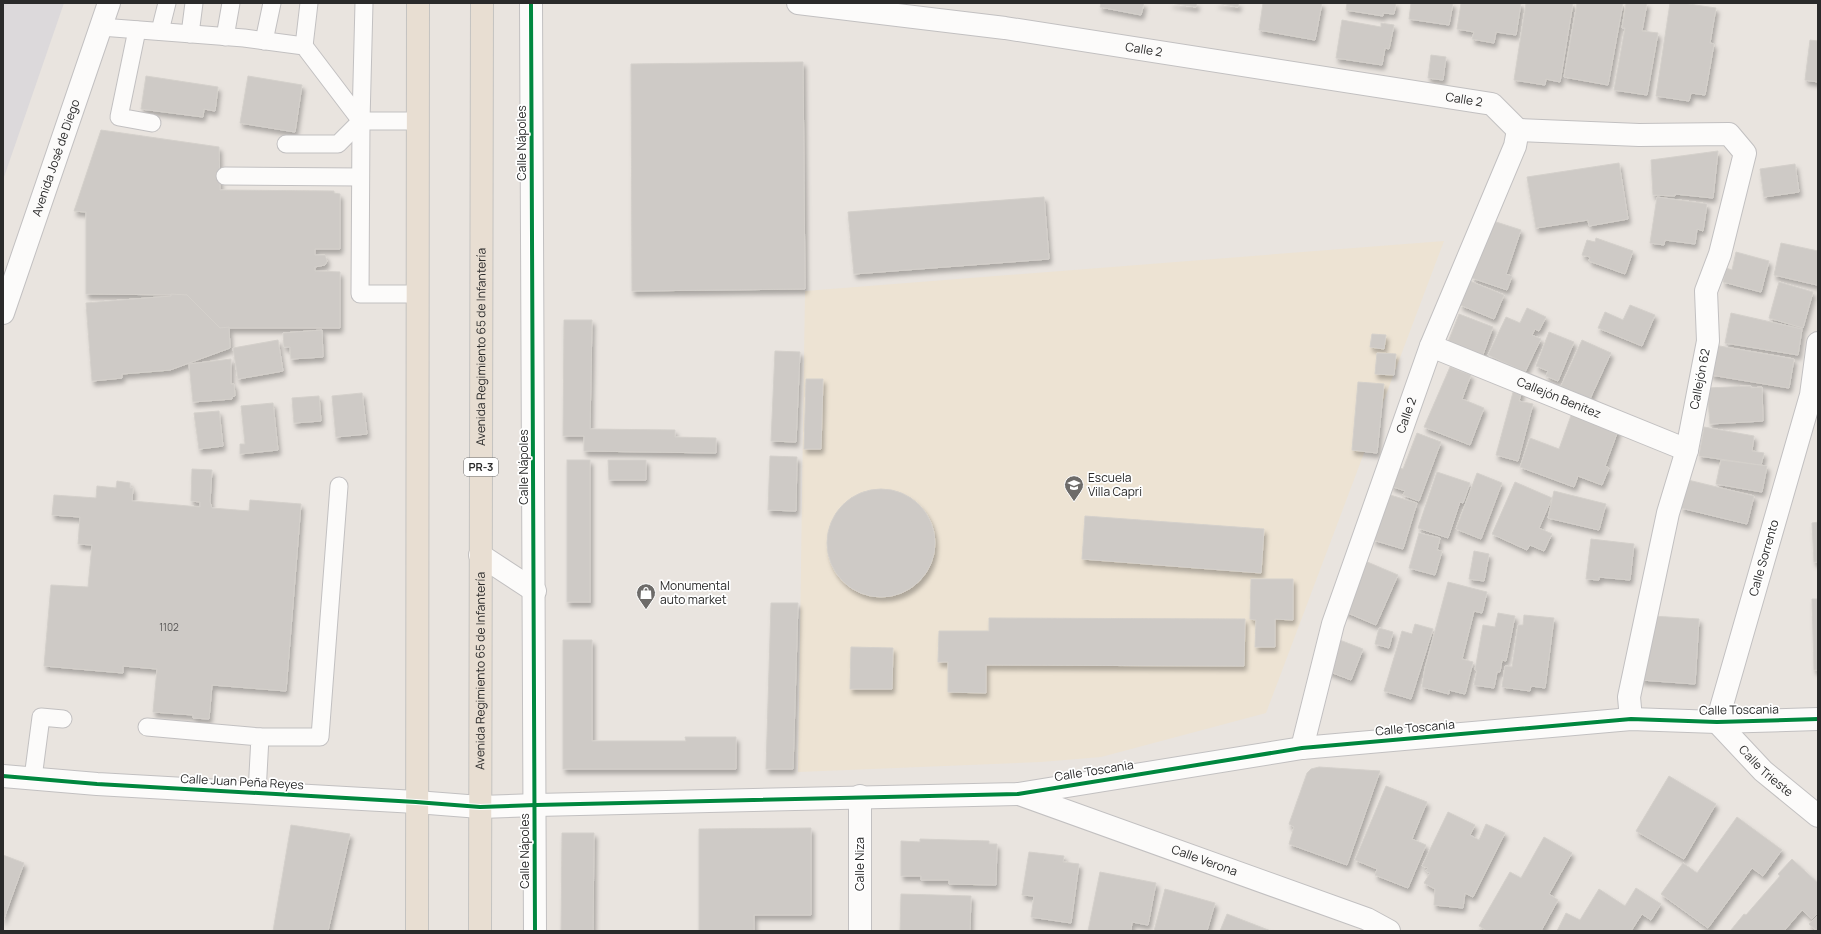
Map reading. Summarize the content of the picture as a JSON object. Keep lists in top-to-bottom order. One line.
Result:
{"streets":{"highway":["Avenida Regimiento 65 de Infantería","PR-3"],"street":["Calle 2","Calle Nápoles","Avenida José de Diego","Callejón 62","Callejón Benitez","Calle Sorrento","Calle Toscania","Calle Trieste","Calle Juan Peña Reyes","Calle Verona","Calle Niza"]},"crossings":[["Calle 2","Callejón 62"],["Calle 2","Callejón Benitez"],["Calle 2","Calle Toscania"],["Calle Nápoles","Calle Juan Peña Reyes"],["Avenida Regimiento 65 de Infantería","Calle Juan Peña Reyes"],["Callejón 62","Callejón Benitez"],["Callejón 62","Calle Toscania"],["Calle Sorrento","Calle Toscania"],["Calle Sorrento","Calle Trieste"],["Calle Toscania","Calle Trieste"],["Calle Toscania","Calle Juan Peña Reyes"],["Calle Toscania","Calle Verona"],["Calle Juan Peña Reyes","Calle Verona"],["Calle Juan Peña Reyes","Calle Niza"]],"places":{"school or university":["Escuela Villa Capri"],"shop":["Monumental auto market"]},"house_numbers":["1102"]}
